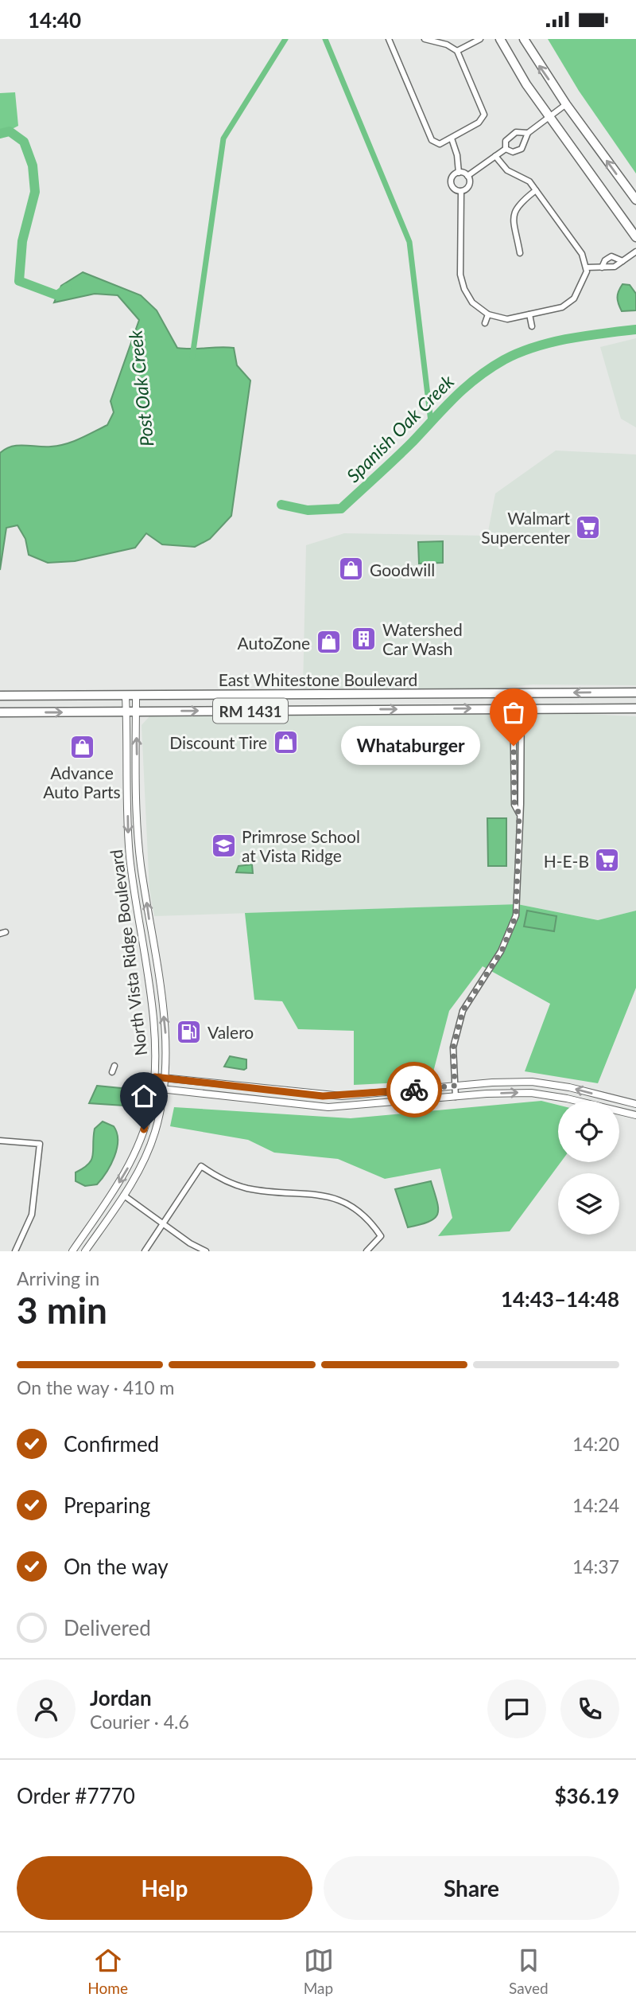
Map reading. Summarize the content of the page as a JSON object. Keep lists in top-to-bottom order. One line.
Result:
{"streets":{"main road":["East Whitestone Boulevard","RM 1431"],"street":["North Vista Ridge Boulevard"]},"crossings":[["East Whitestone Boulevard","North Vista Ridge Boulevard"]],"water":["Post Oak Creek","Spanish Oak Creek"],"places":{"supermarket":["Walmart Supercenter","H-E-B"],"shop":["Goodwill","AutoZone","Discount Tire","Advance Auto Parts"],"building":["Watershed Car Wash"],"other":["Whataburger"],"school or university":["Primrose School at Vista Ridge"],"fuel station":["Valero"]},"page":{"status":"14:40","bubble":"Whataburger","heading":["3 min","Arriving in","14:43–14:48"],"panel":["Jordan","Courier · 4.6","Order #7770","$36.19"],"bar":"On the way · 410 m","list":[["Confirmed","14:20"],["Preparing","14:24"],["On the way","14:37"],"Delivered"],"buttons":["Help","Share"],"tabs":["Home","Map","Saved"]}}
